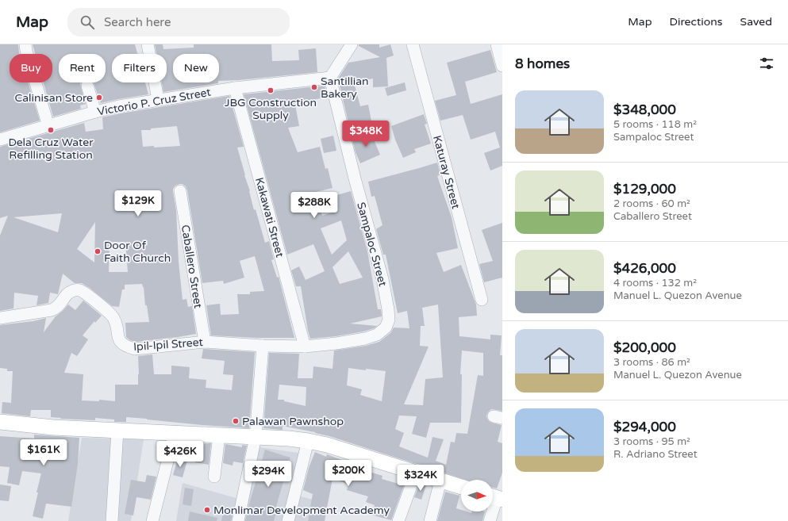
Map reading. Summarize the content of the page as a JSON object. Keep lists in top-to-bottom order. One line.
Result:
{"streets":{"street":["Victorio P. Cruz Street","Katuray Street","Kakawati Street","Sampaloc Street","Caballero Street","Ipil-Ipil Street"]},"crossings":[["Victorio P. Cruz Street","Kakawati Street"],["Victorio P. Cruz Street","Sampaloc Street"],["Kakawati Street","Sampaloc Street"],["Sampaloc Street","Ipil-Ipil Street"],["Caballero Street","Ipil-Ipil Street"]],"places":["Santillian Bakery","JBG Construction Supply","Calinisan Store","Dela Cruz Water Refilling Station","Door Of Faith Church","Palawan Pawnshop","Monlimar Development Academy"],"north":"right","page":{"header":"Map","search":"Search here","nav":["Map","Directions","Saved"],"heading":"8 homes","chip":["Buy","Rent","Filters","New"],"list":[{"name":"$348,000","note":"5 rooms · 118 m² · Sampaloc Street"},{"name":"$129,000","note":"2 rooms · 60 m² · Caballero Street"},{"name":"$426,000","note":"4 rooms · 132 m² · Manuel L. Quezon Avenue"},{"name":"$200,000","note":"3 rooms · 86 m² · Manuel L. Quezon Avenue"},{"name":"$294,000","note":"3 rooms · 95 m² · R. Adriano Street"}],"price":["$348K","$129K","$288K","$161K","$426K","$200K","$294K","$324K"]}}
